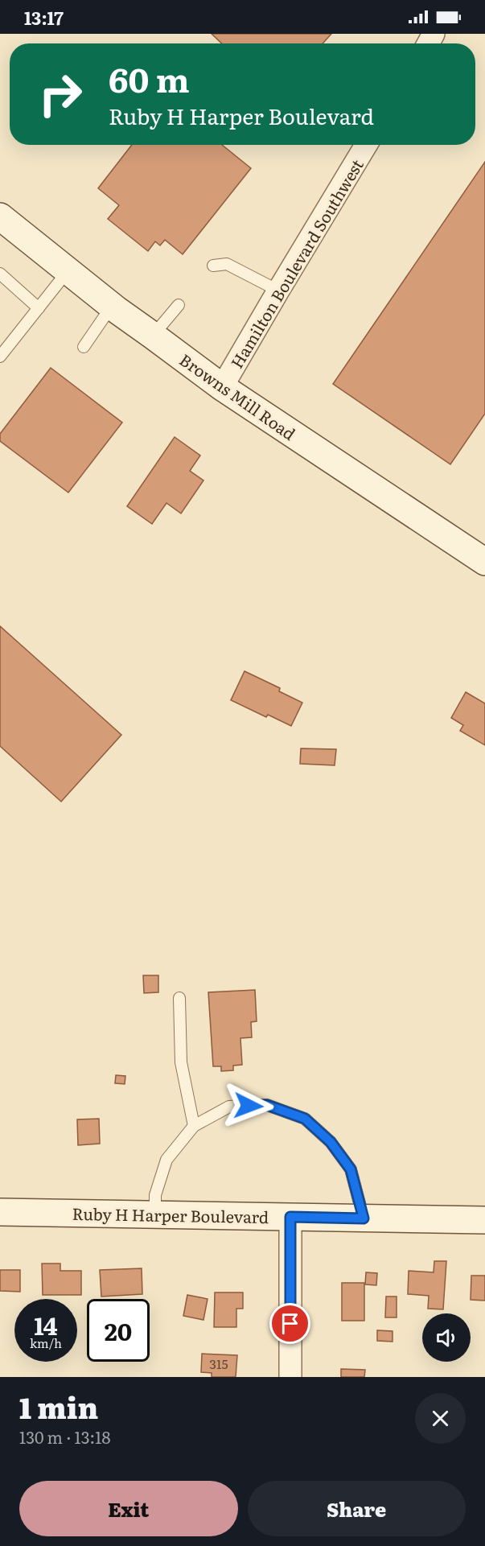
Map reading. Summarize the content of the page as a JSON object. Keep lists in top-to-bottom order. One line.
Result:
{"streets":{"street":["Hamilton Boulevard Southwest","Browns Mill Road","Ruby H Harper Boulevard"]},"crossings":[["Hamilton Boulevard Southwest","Browns Mill Road"]],"house_numbers":["315"],"page":{"status":"13:17","turn":["60 m","Ruby H Harper Boulevard"],"speed":"14 km/h","limit":"20","heading":["1 min","130 m · 13:18"],"buttons":["Exit","Share"]}}
